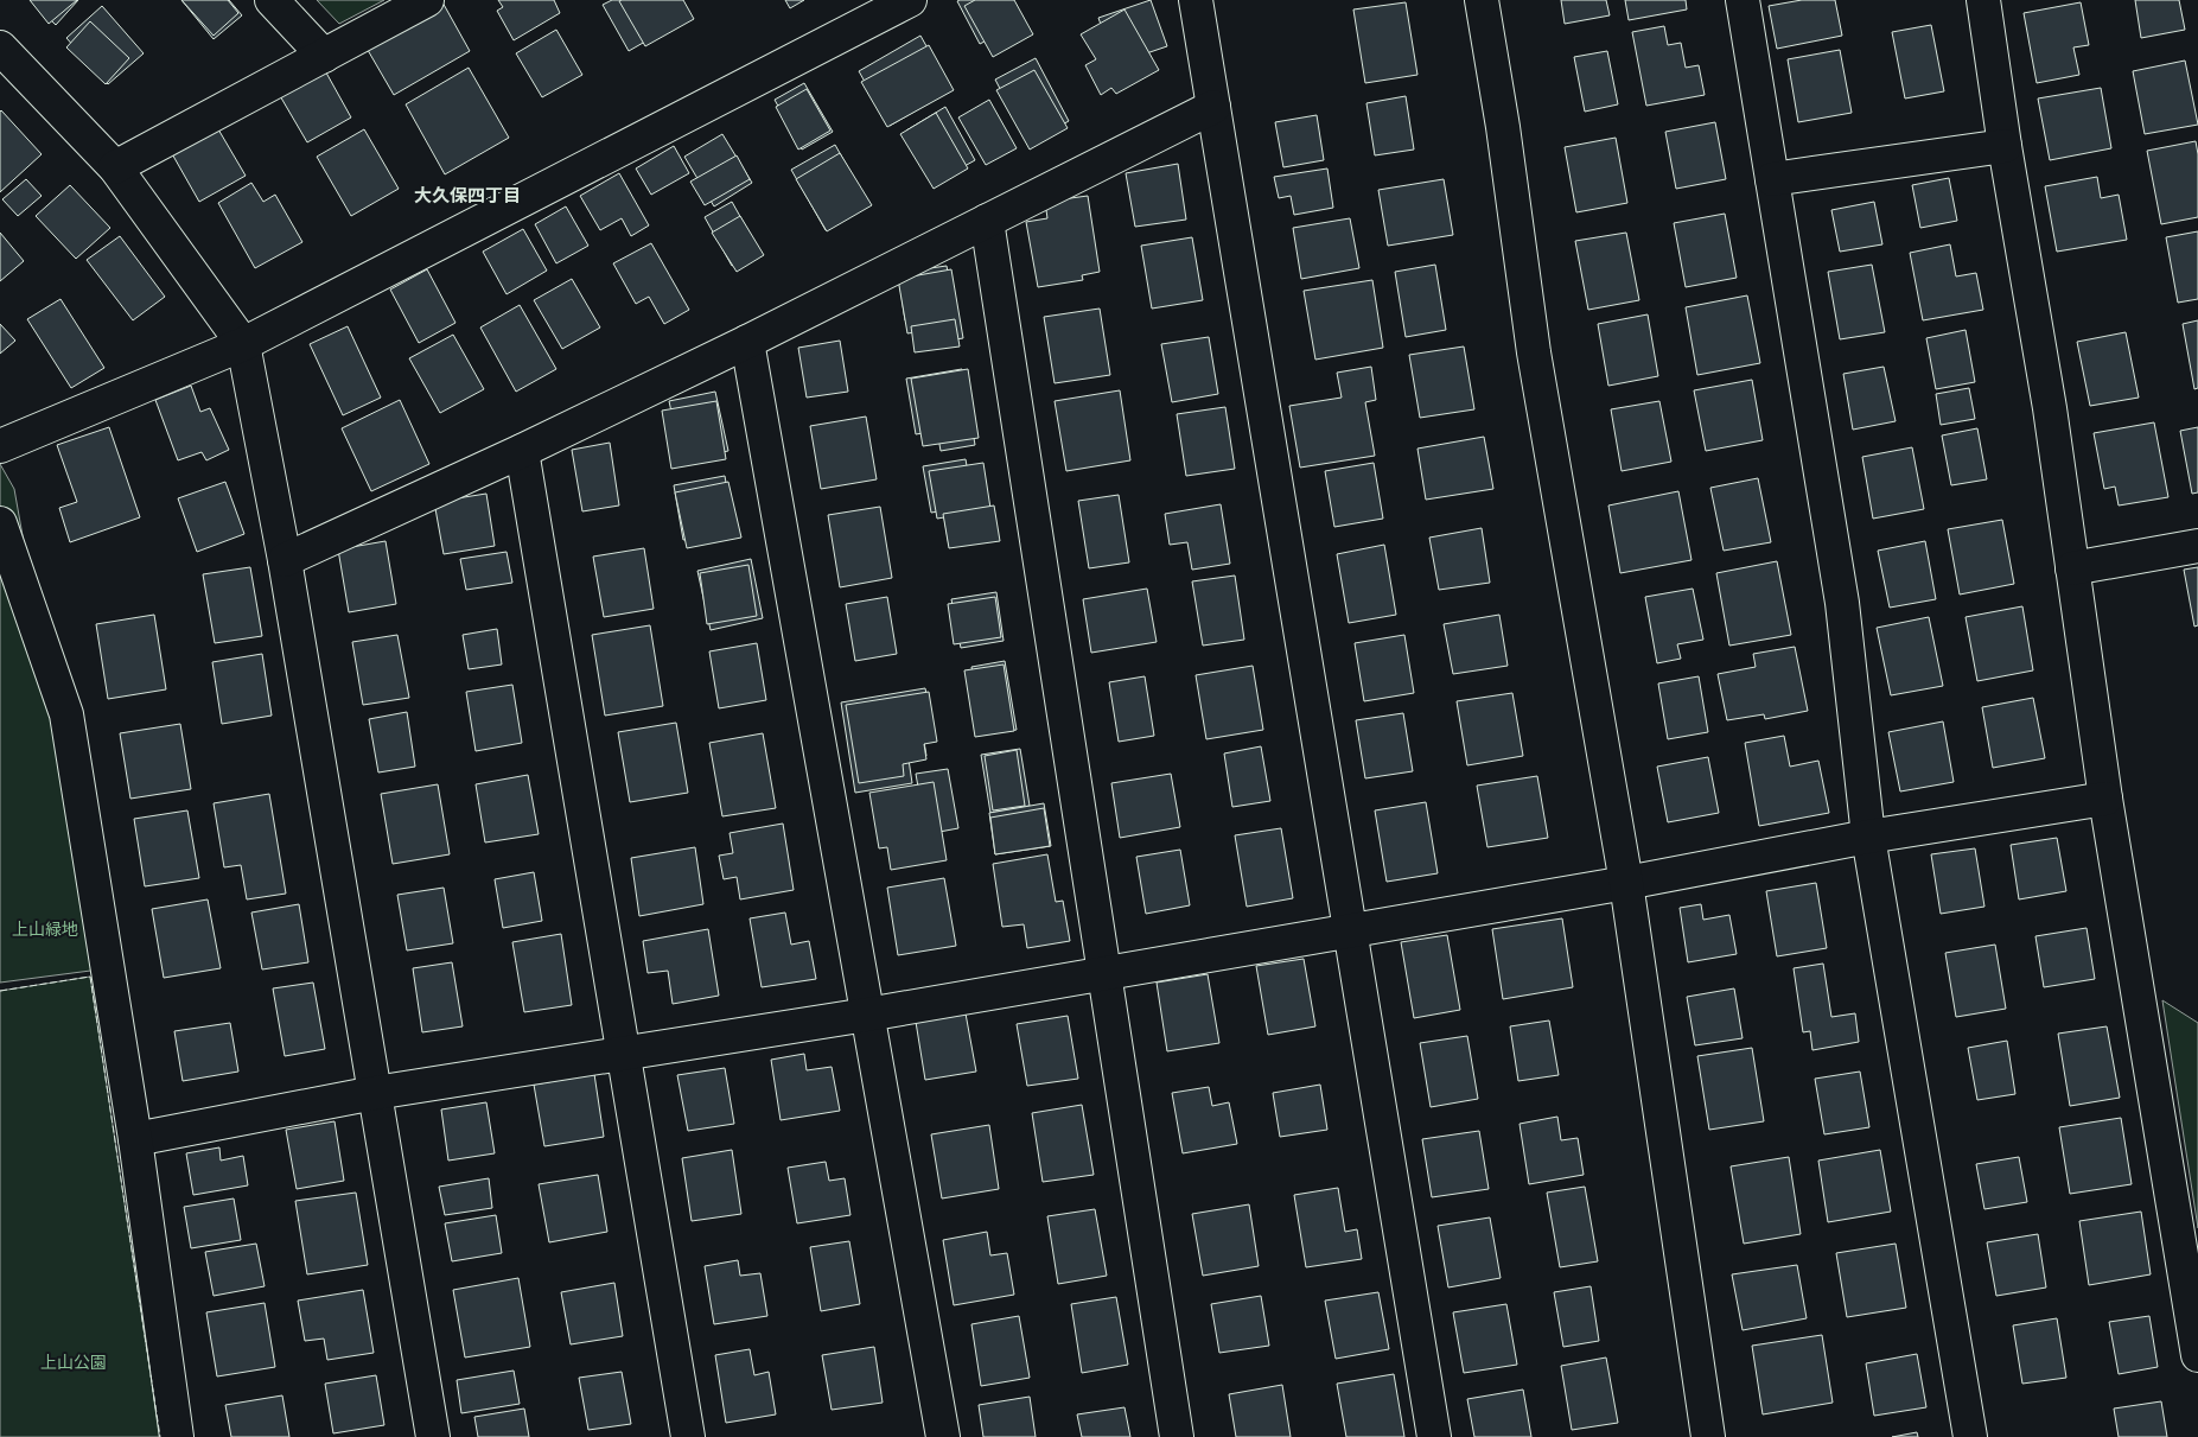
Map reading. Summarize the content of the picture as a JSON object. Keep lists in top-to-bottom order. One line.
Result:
{"districts":["大久保四丁目"],"parks":["上山緑地","上山公園"]}
